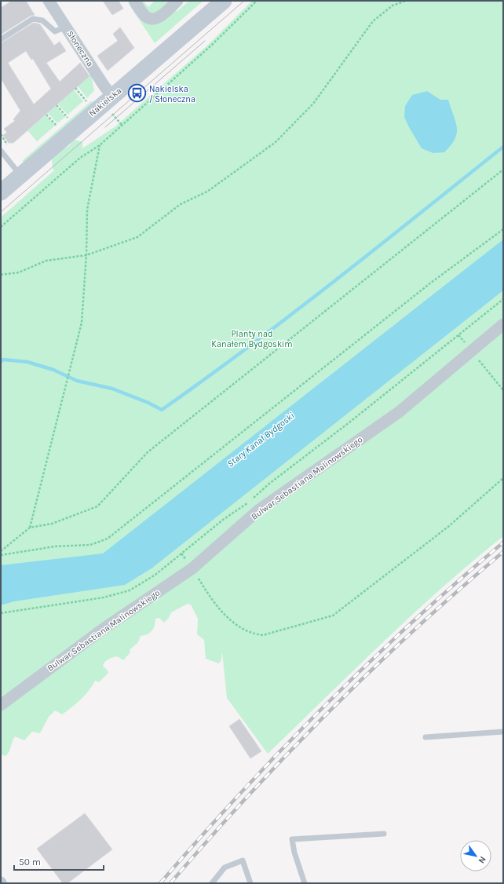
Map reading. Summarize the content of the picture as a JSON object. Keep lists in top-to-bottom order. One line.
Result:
{"streets":{"main road":["Nakielska"],"street":["Słoneczna","Bulwar Sebastiana Malinowskiego"]},"crossings":[["Słoneczna","Nakielska"]],"water":["Stary Kanał Bydgoski"],"parks":["Planty nad Kanałem Bydgoskim"],"places":{"bus stop":["Nakielska / Słoneczna"]},"scale_bar":"50 m","north":"bottom right"}
